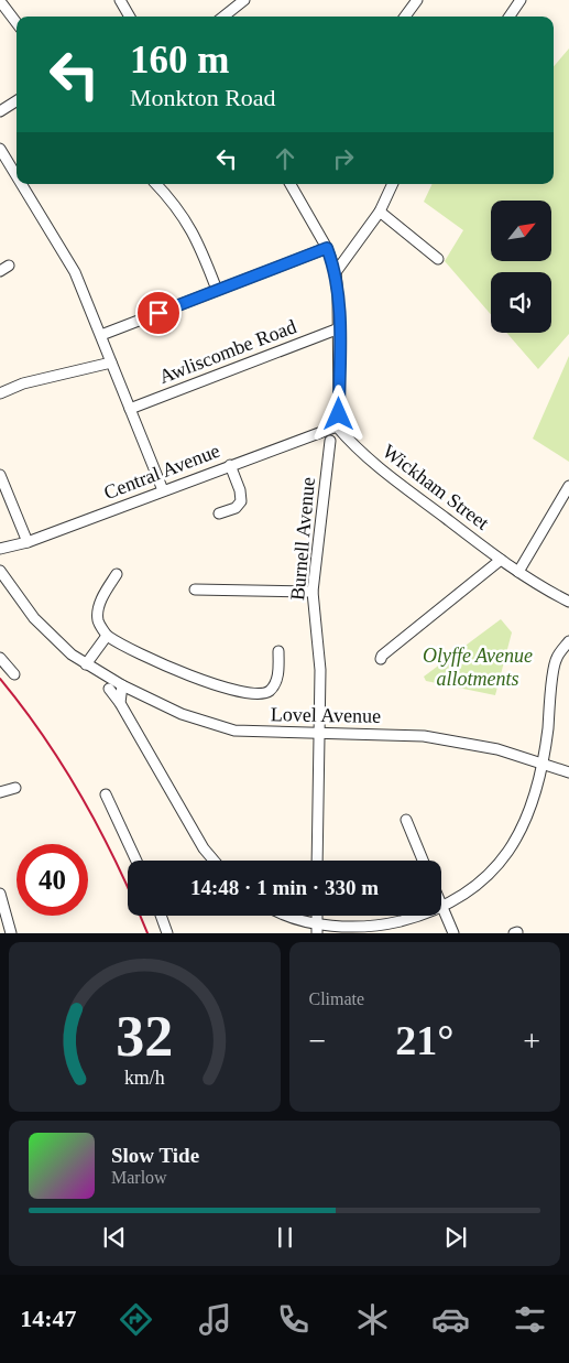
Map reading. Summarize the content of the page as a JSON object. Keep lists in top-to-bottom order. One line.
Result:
{"streets":{"street":["Awliscombe Road","Central Avenue","Wickham Street","Burnell Avenue","Lovel Avenue"]},"crossings":[["Central Avenue","Wickham Street"],["Burnell Avenue","Lovel Avenue"]],"parks":["Olyffe Avenue allotments"],"north":"top right","page":{"turn":["160 m","Monkton Road"],"limit":"40","trip":"14:48 · 1 min · 330 m","tile":"Climate","heat":["−","21°","+"],"song":["Slow Tide","Marlow"],"tabs":"14:47","gauge":["32","km/h"]}}
